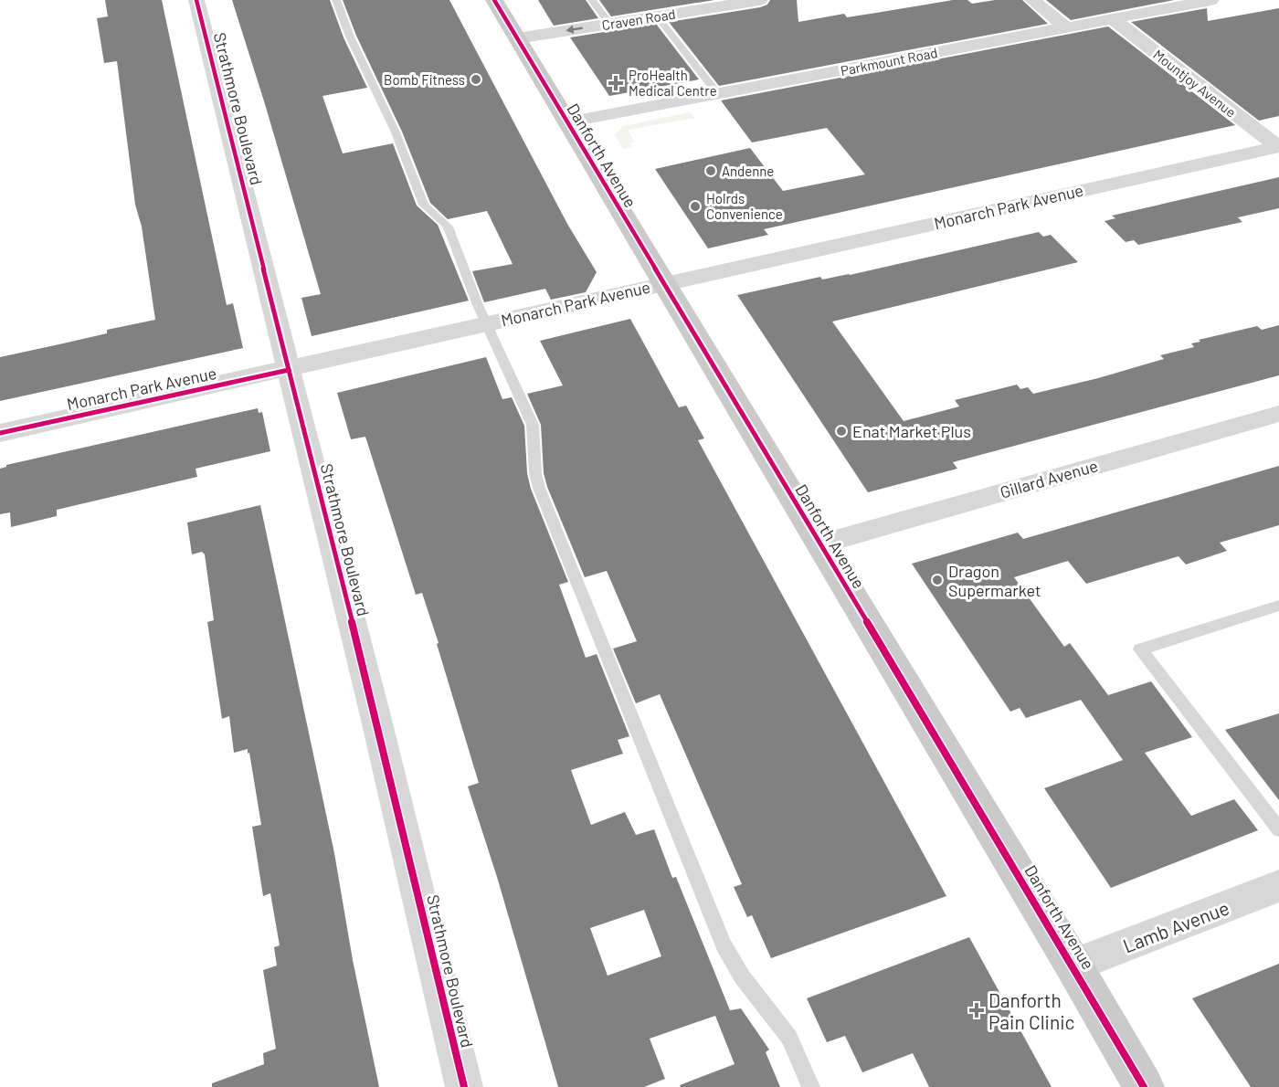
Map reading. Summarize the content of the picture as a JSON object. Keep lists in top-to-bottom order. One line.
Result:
{"streets":{"main road":["Danforth Avenue"],"street":["Craven Road","Parkmount Road","Mountjoy Avenue","Strathmore Boulevard","Monarch Park Avenue","Gillard Avenue","Lamb Avenue"]},"crossings":[["Craven Road","Danforth Avenue"],["Parkmount Road","Mountjoy Avenue"],["Parkmount Road","Danforth Avenue"],["Mountjoy Avenue","Monarch Park Avenue"],["Strathmore Boulevard","Monarch Park Avenue"],["Danforth Avenue","Monarch Park Avenue"],["Danforth Avenue","Gillard Avenue"],["Danforth Avenue","Lamb Avenue"]],"one_way":["Craven Road"],"places":{"other":["Bomb Fitness","Andenne","Holrds Convenience","Enat Market Plus","Dragon Supermarket"],"health":["ProHealth Medical Centre","Danforth Pain Clinic"]}}
